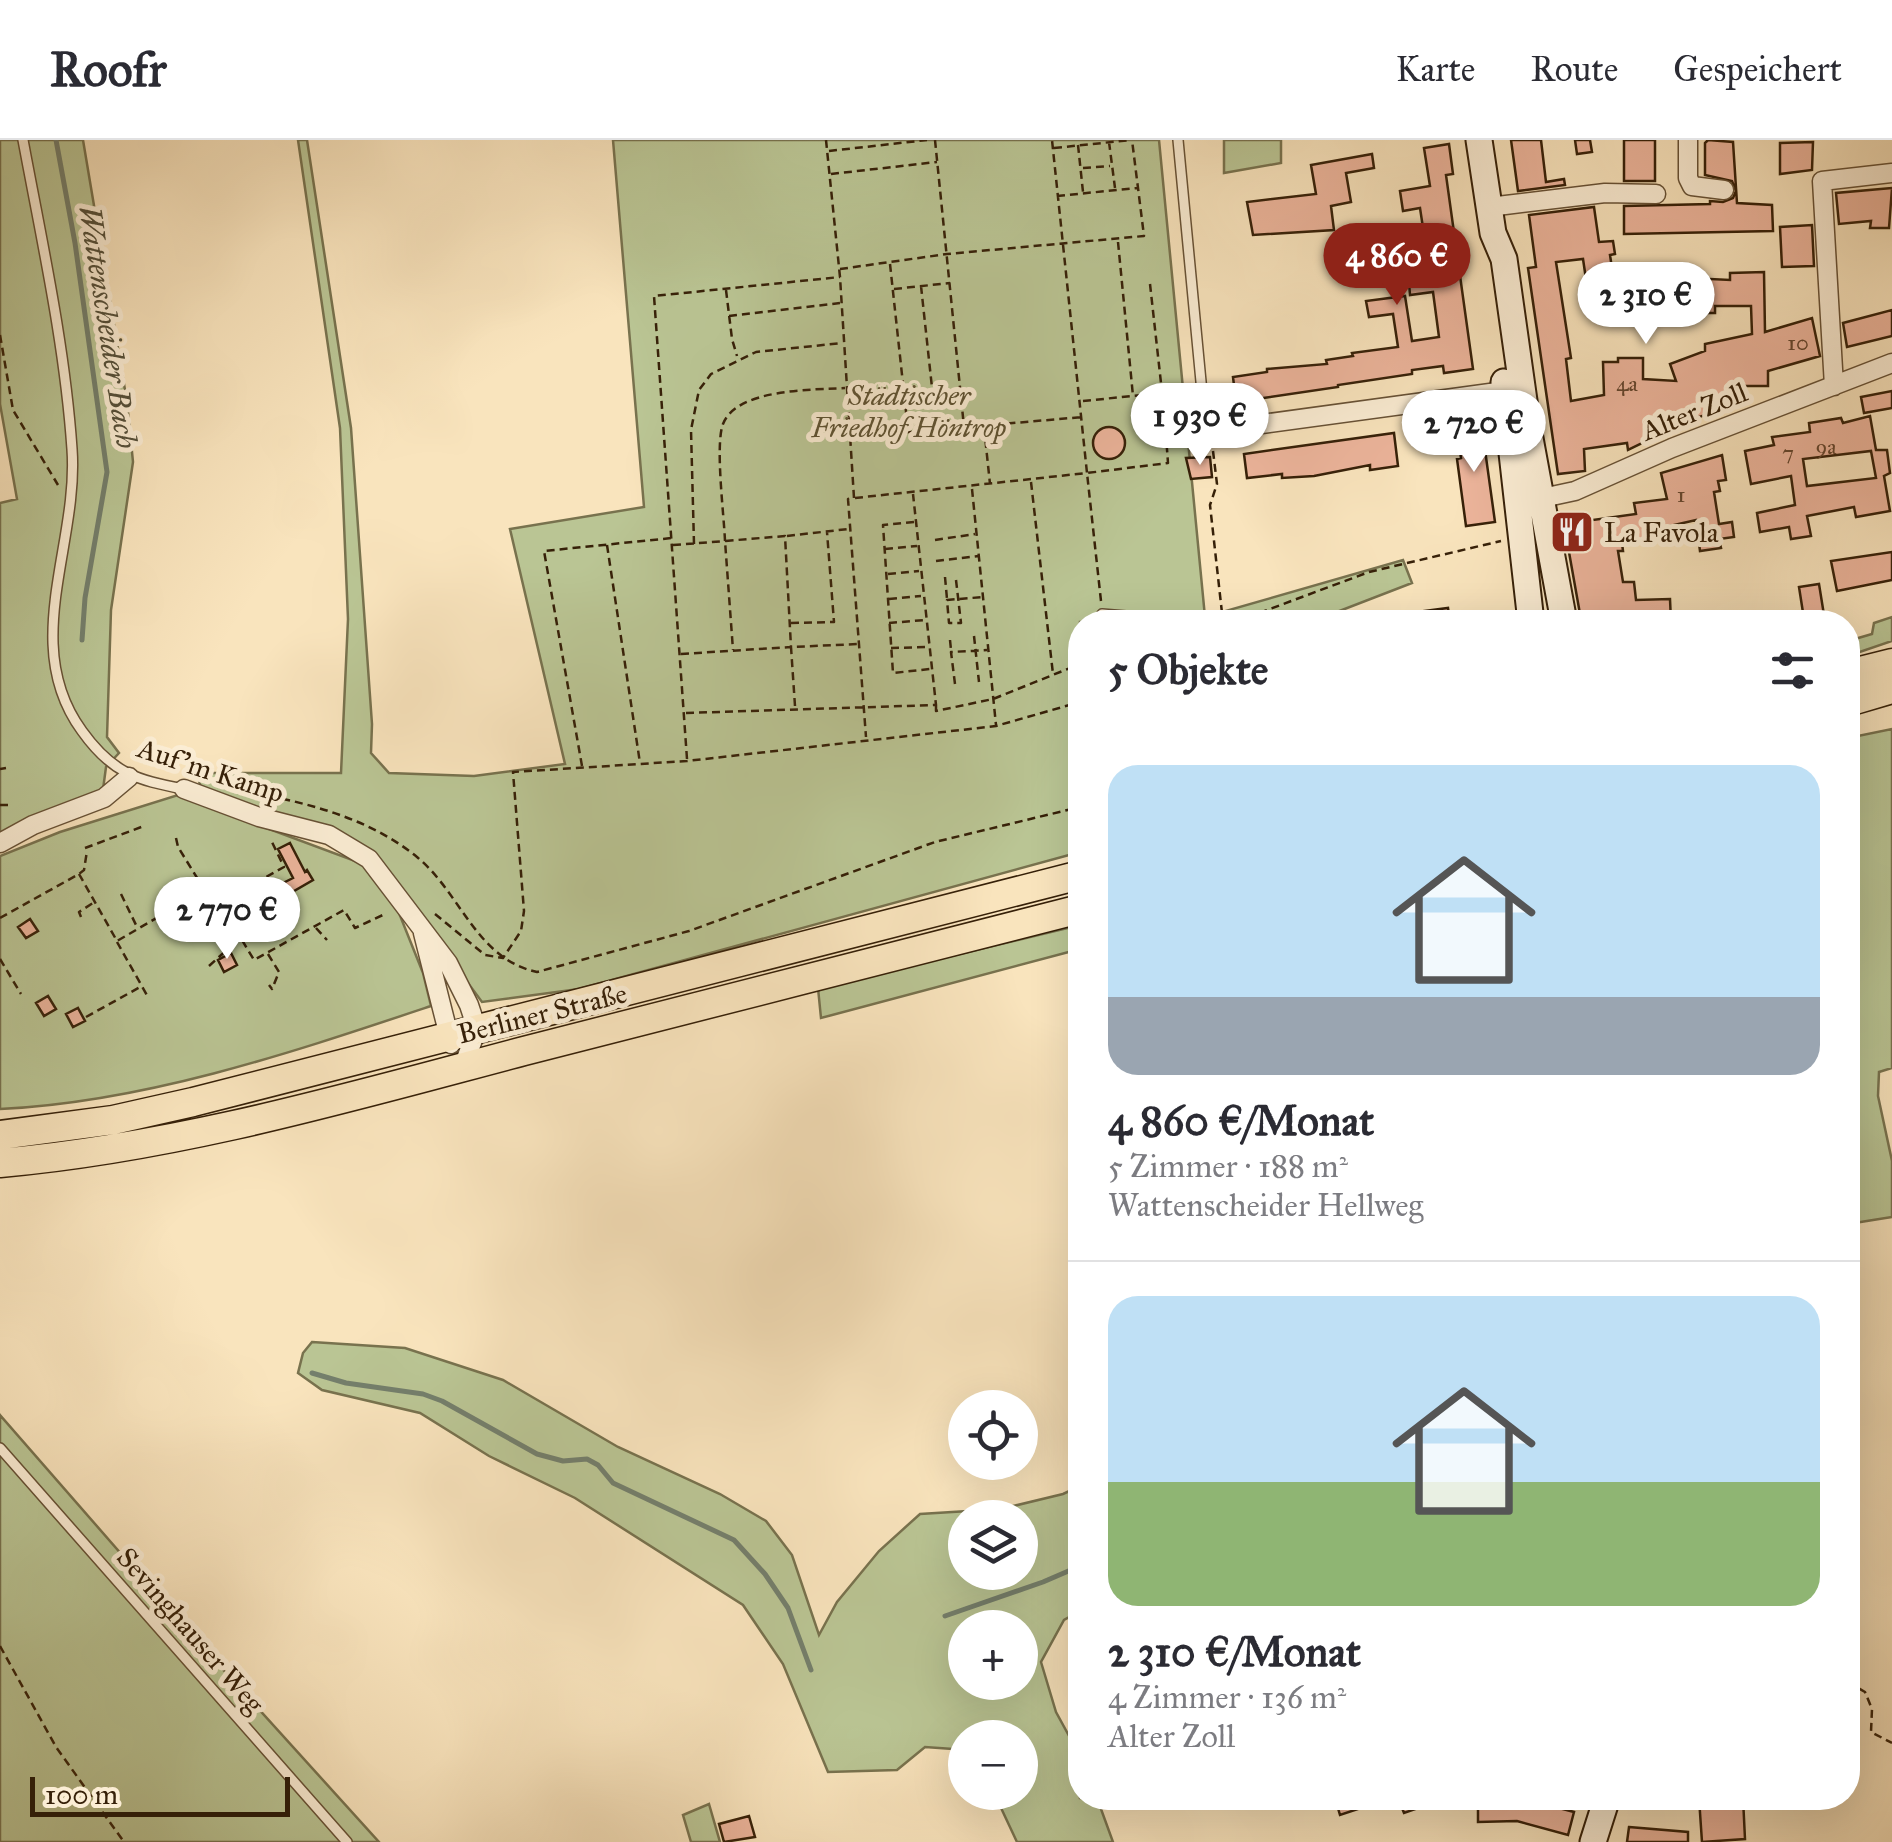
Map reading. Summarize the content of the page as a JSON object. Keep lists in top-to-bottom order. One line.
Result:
{"streets":{"main road":["Berliner Straße"],"street":["Alter Zoll","Auf'm Kamp"],"lane":["Sevinghauser Weg"]},"crossings":[["Auf'm Kamp","Berliner Straße"]],"water":["Wattenscheider Bach"],"parks":["Städtischer Friedhof Höntrop"],"places":{"restaurant":["La Favola"]},"house_numbers":["10","4a","9a","7","1"],"scale_bar":"100 m","page":{"header":"Roofr","nav":["Karte","Route","Gespeichert"],"price":["4 860 €","2 310 €","1 930 €","2 720 €","2 770 €"],"heading":"5 Objekte","list":[{"name":"4 860 €/Monat","note":"5 Zimmer · 188 m² · Wattenscheider Hellweg"},{"name":"2 310 €/Monat","note":"4 Zimmer · 136 m² · Alter Zoll"}],"map_buttons":["+","−"],"scale":"100 m"}}
